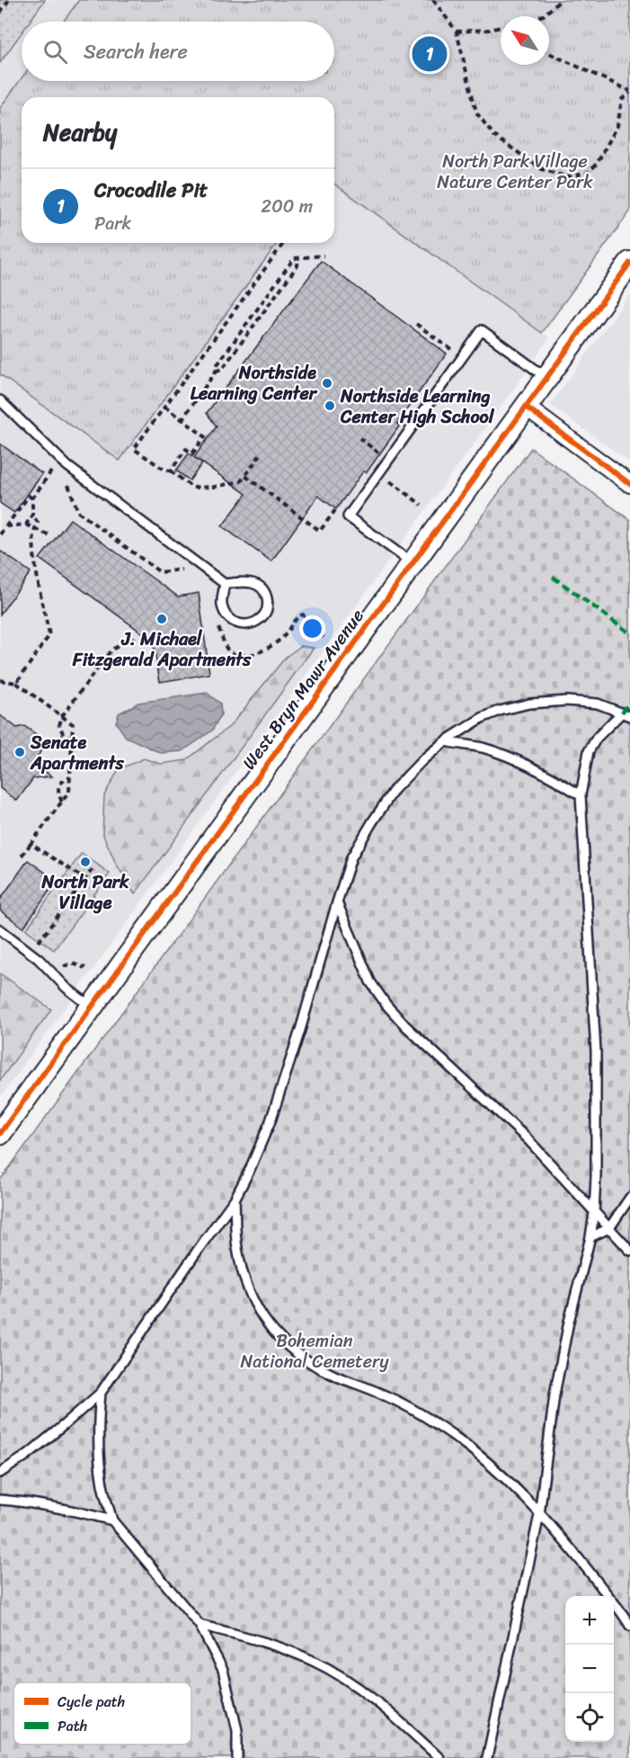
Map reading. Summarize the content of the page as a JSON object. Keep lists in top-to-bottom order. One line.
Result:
{"streets":{"street":["West Bryn Mawr Avenue"]},"parks":["North Park Village Nature Center Park","Bohemian National Cemetery"],"places":["Northside Learning Center","Northside Learning Center High School","J. Michael Fitzgerald Apartments","Senate Apartments","North Park Village"],"legend":["Cycle path","Path"],"north":"top left","page":{"search":"Search here","pins":"1","heading":"Nearby","list":[{"mark":"1","name":"Crocodile Pit","note":"Park","value":"200 m"}],"map_buttons":["+","−"]}}
